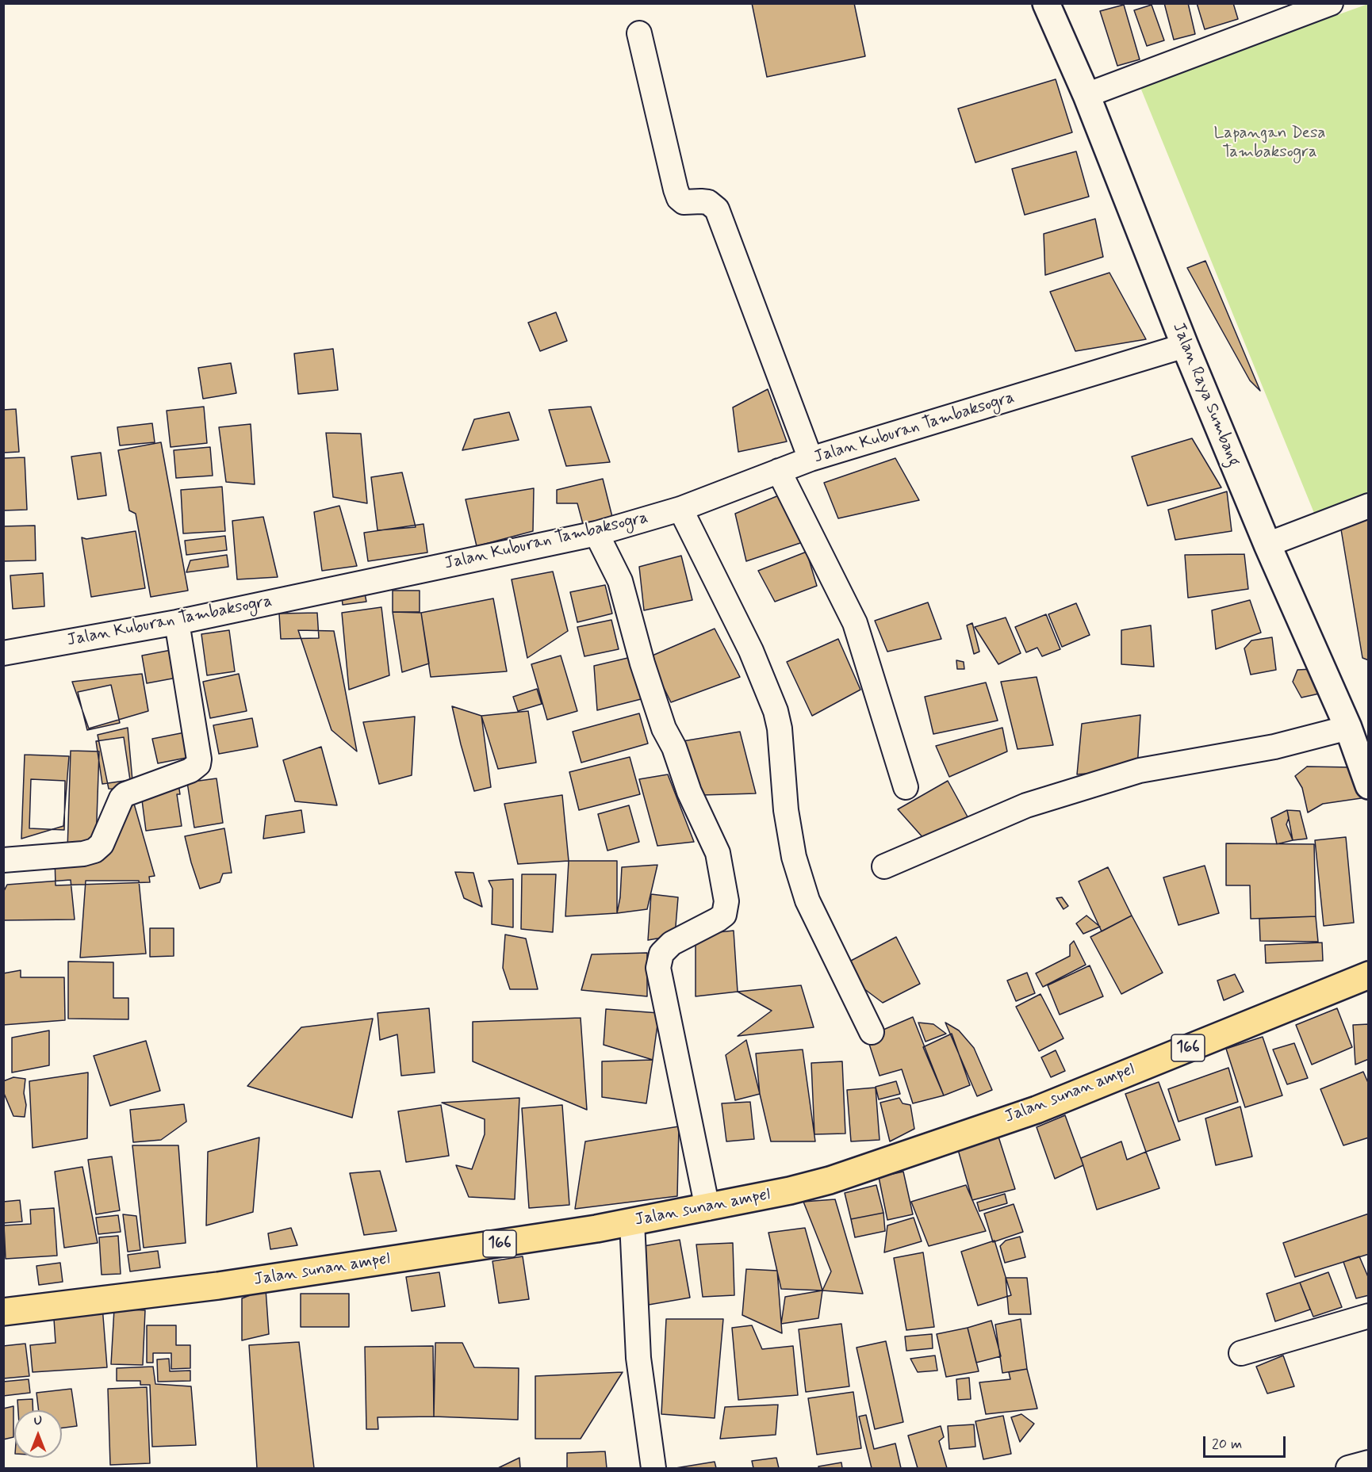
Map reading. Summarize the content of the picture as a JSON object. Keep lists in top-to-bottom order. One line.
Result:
{"streets":{"main road":["166","Jalan sunan ampel"],"street":["Jalan Raya Sumbang","Jalan Kuburan Tambaksogra"]},"crossings":[["Jalan Raya Sumbang","Jalan Kuburan Tambaksogra"]],"parks":["Lapangan Desa Tambaksogra"],"scale_bar":"20 m","north":"top"}
